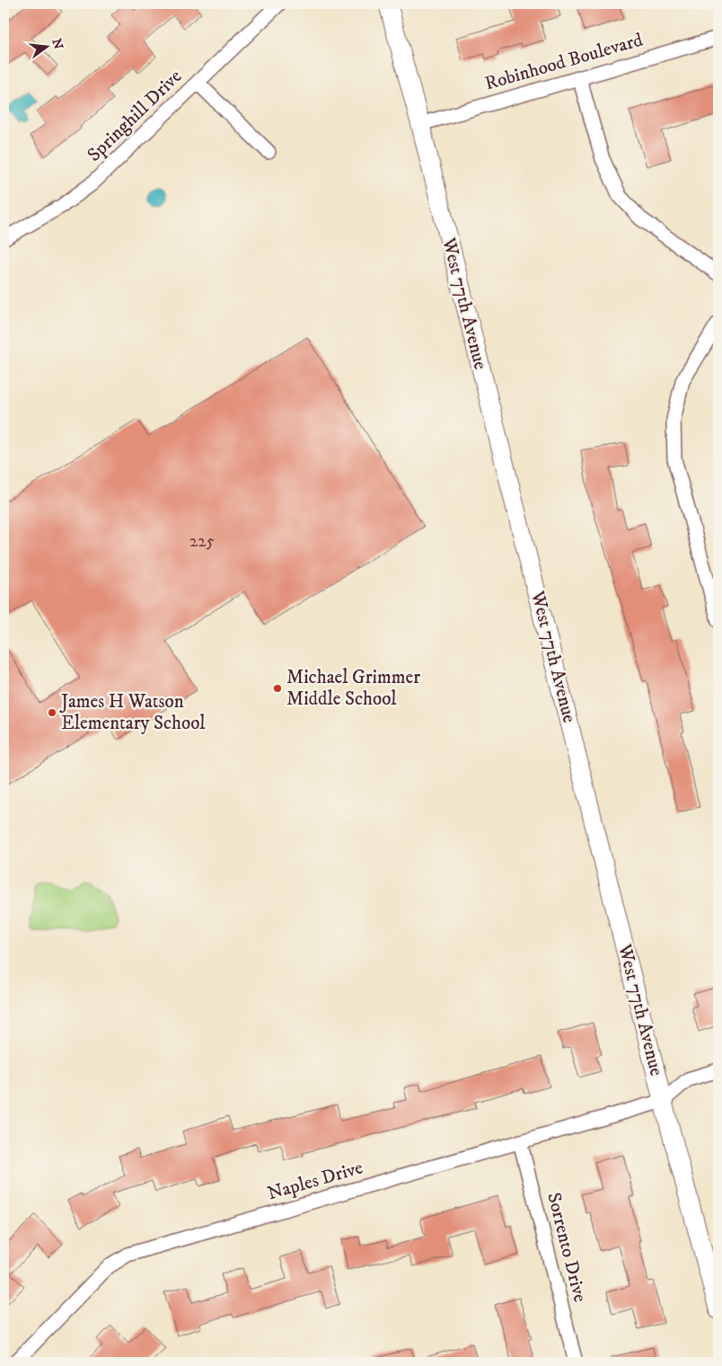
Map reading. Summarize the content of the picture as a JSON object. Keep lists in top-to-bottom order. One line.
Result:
{"streets":{"street":["Robinhood Boulevard","Springhill Drive","West 77th Avenue","Naples Drive","Sorrento Drive"]},"crossings":[["Robinhood Boulevard","West 77th Avenue"],["West 77th Avenue","Naples Drive"],["Naples Drive","Sorrento Drive"]],"places":["Michael Grimmer Middle School","James H Watson Elementary School"],"house_numbers":["225"],"north":"right"}
